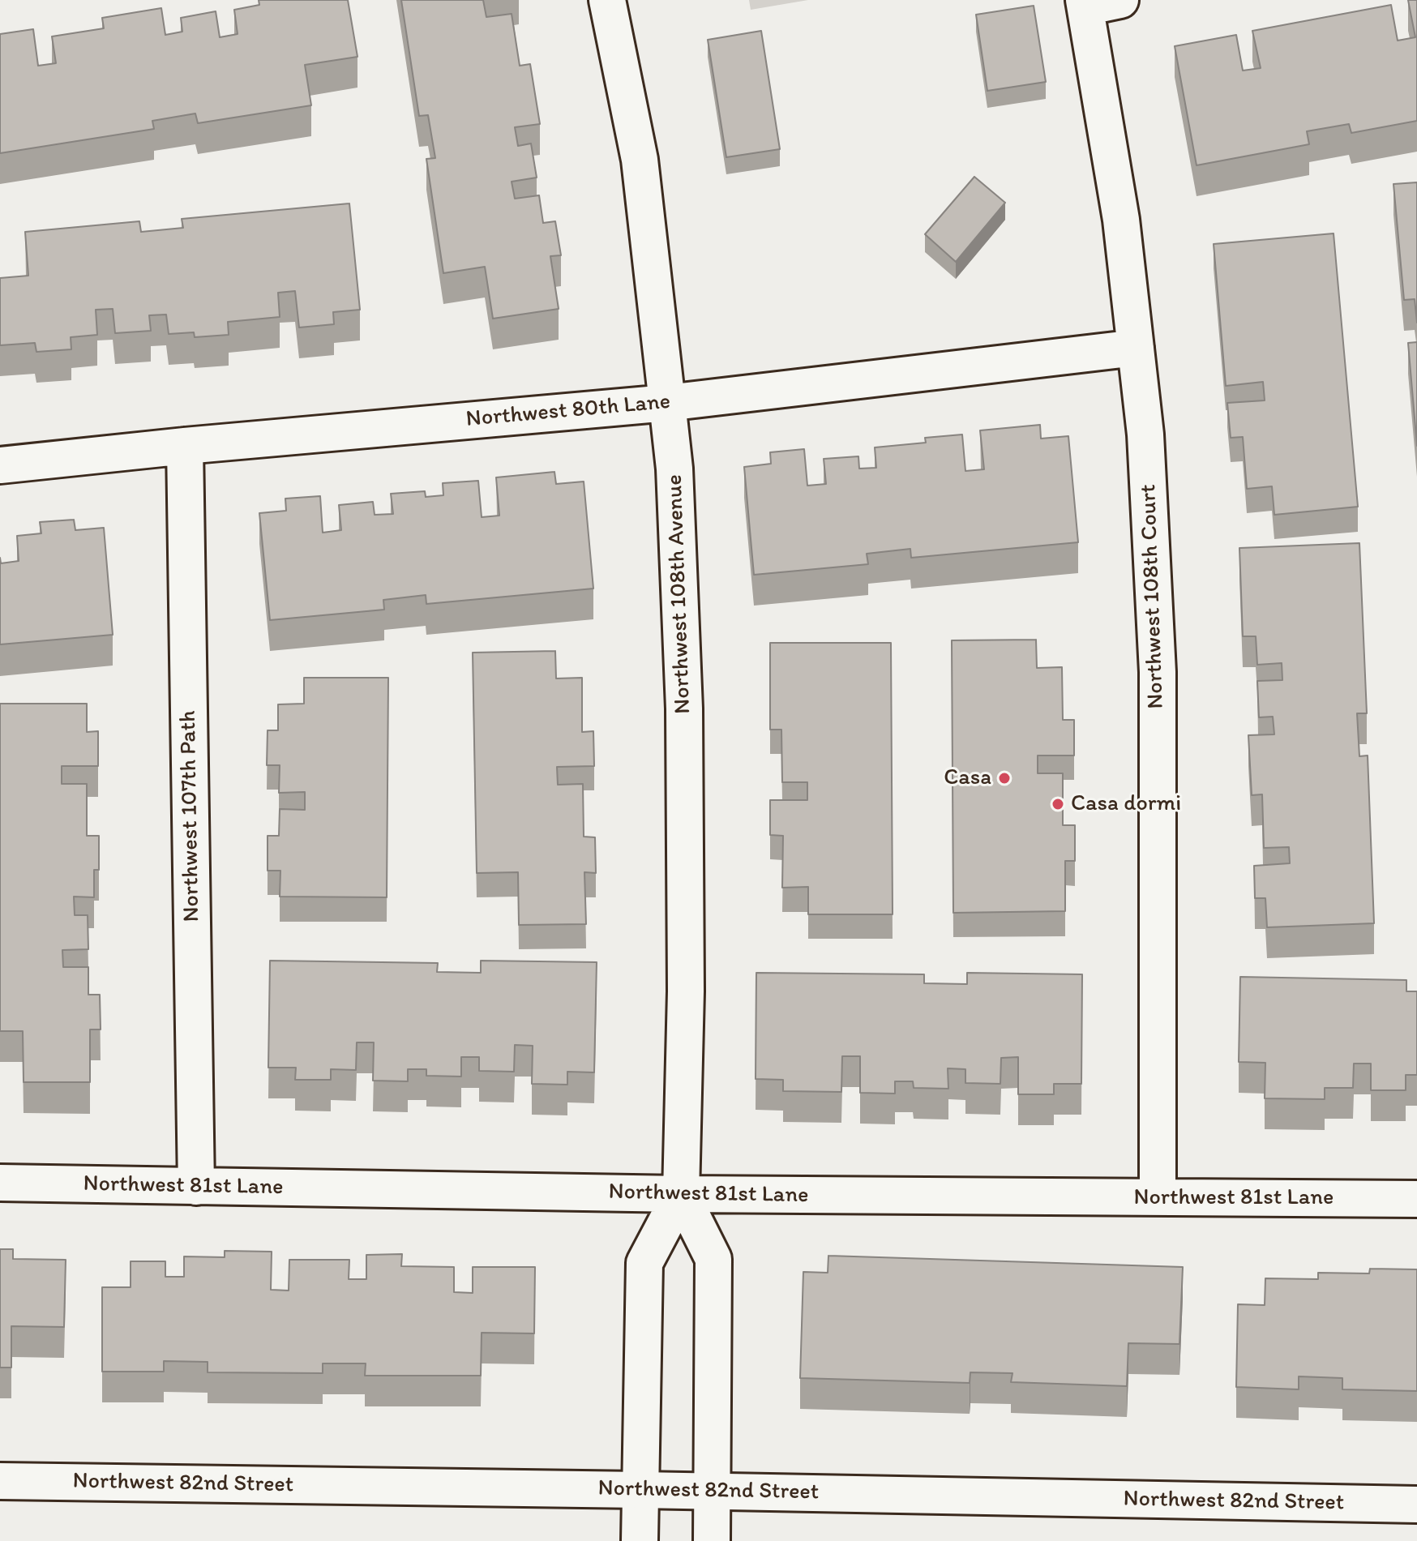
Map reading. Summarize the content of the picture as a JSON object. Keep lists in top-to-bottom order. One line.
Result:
{"streets":{"street":["Northwest 80th Lane","Northwest 108th Avenue","Northwest 108th Court","Northwest 107th Path","Northwest 81st Lane","Northwest 82nd Street"]},"crossings":[["Northwest 80th Lane","Northwest 108th Avenue"],["Northwest 80th Lane","Northwest 108th Court"],["Northwest 80th Lane","Northwest 107th Path"],["Northwest 108th Avenue","Northwest 81st Lane"],["Northwest 108th Avenue","Northwest 82nd Street"],["Northwest 108th Court","Northwest 81st Lane"],["Northwest 107th Path","Northwest 81st Lane"]],"places":["Casa","Casa dormi"]}
